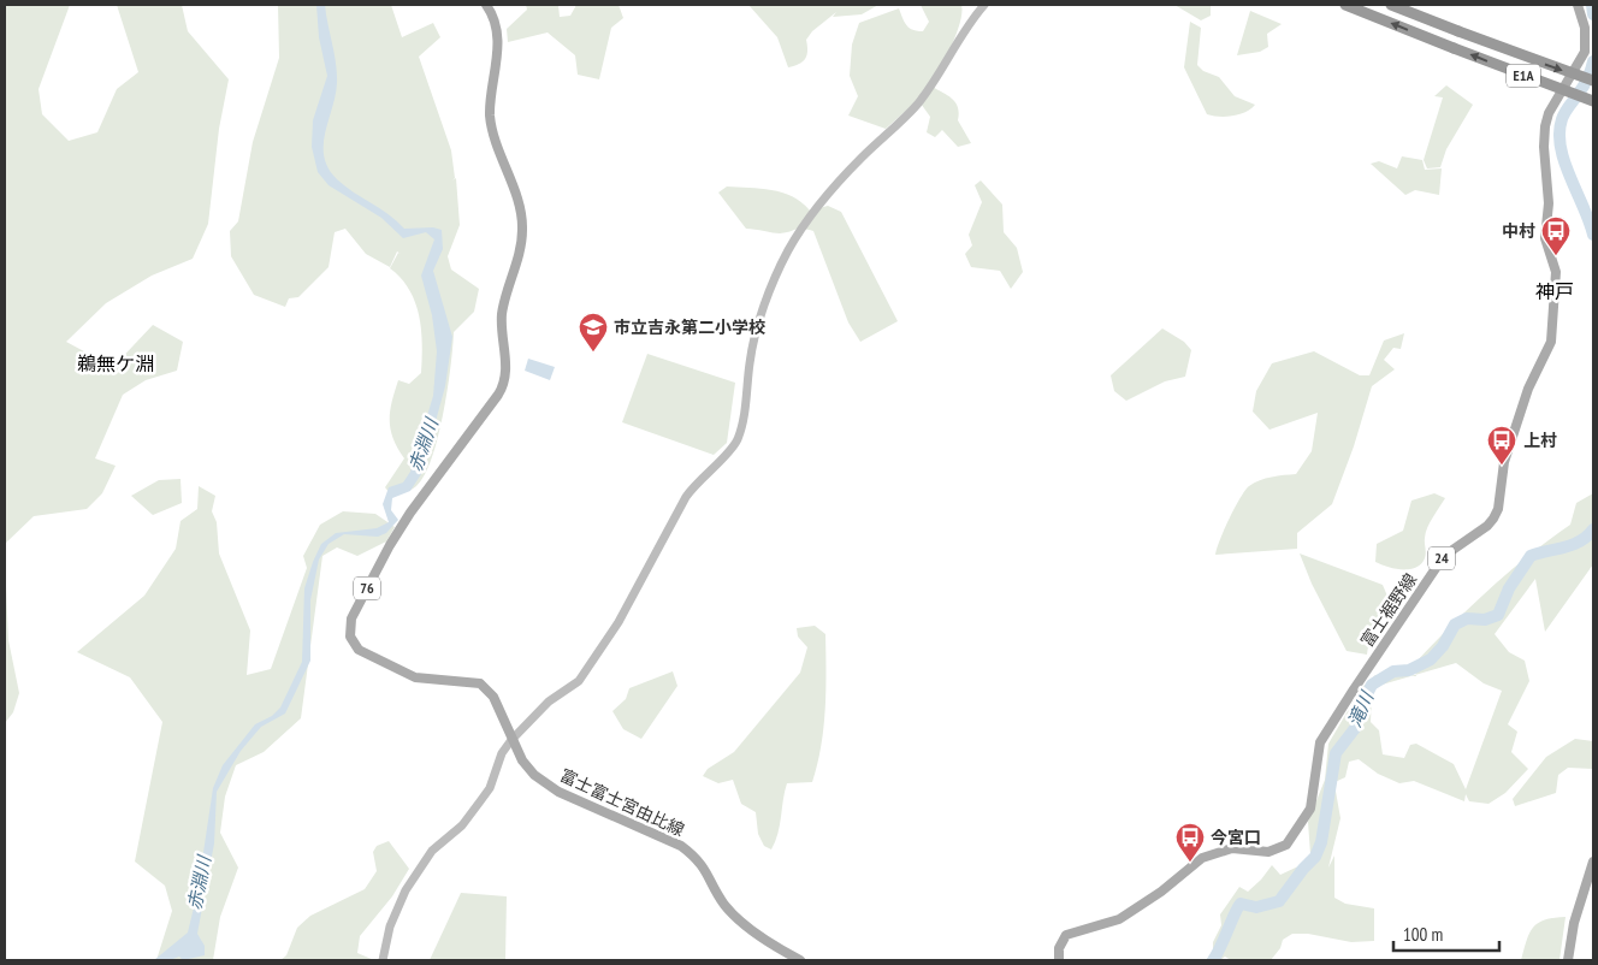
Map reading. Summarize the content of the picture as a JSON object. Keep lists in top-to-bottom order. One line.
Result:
{"streets":{"highway":["E1A"],"main road":["24","76","富士裾野線","富士富士宮由比線"]},"districts":["神戸","鵜無ケ淵"],"water":["赤淵川","滝川"],"places":{"bus stop":["中村","上村","今宮口"],"school or university":["市立吉永第二小学校"]},"scale_bar":"100 m"}
